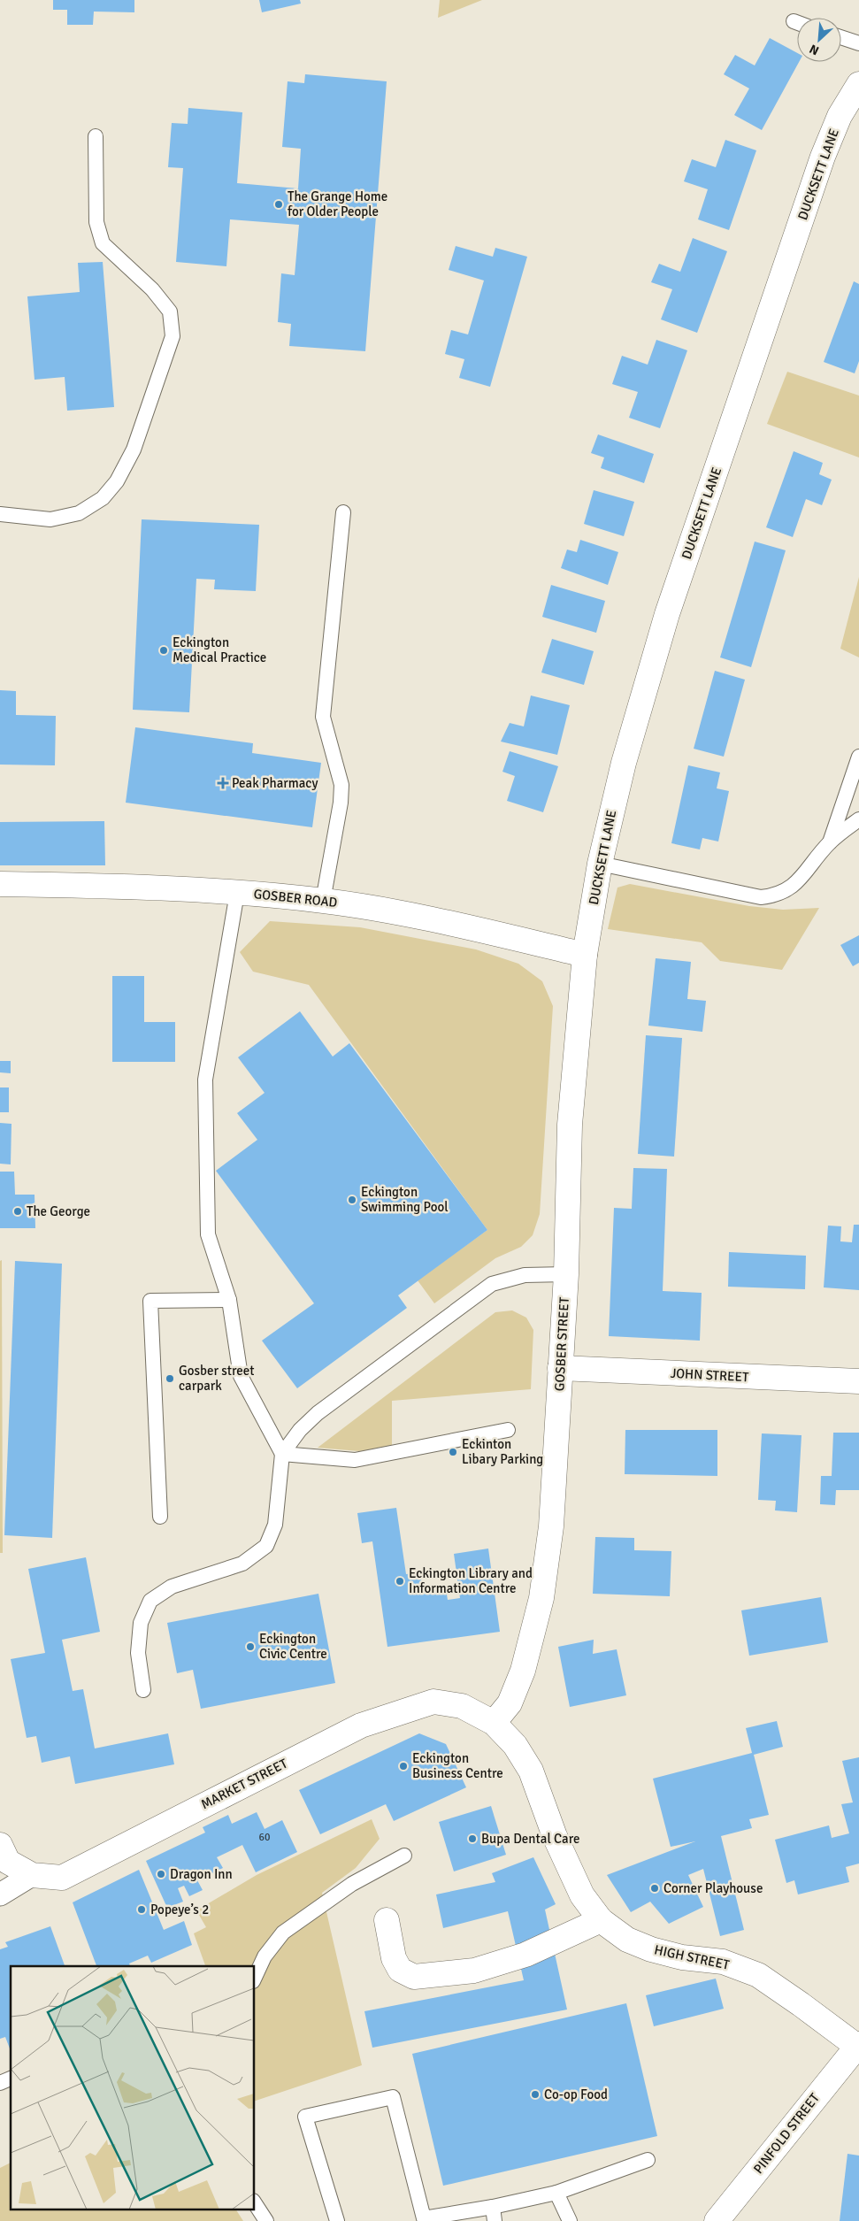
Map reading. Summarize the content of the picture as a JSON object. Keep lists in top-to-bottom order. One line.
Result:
{"streets":{"street":["DUCKSETT LANE","GOSBER ROAD","GOSBER STREET","JOHN STREET","MARKET STREET","HIGH STREET","PINFOLD STREET"]},"crossings":[["DUCKSETT LANE","GOSBER ROAD"],["DUCKSETT LANE","GOSBER STREET"],["GOSBER ROAD","GOSBER STREET"],["GOSBER STREET","JOHN STREET"],["GOSBER STREET","MARKET STREET"],["GOSBER STREET","HIGH STREET"],["MARKET STREET","HIGH STREET"],["HIGH STREET","PINFOLD STREET"]],"places":{"other":["The Grange Home for Older People","Eckington Medical Practice","Eckington Swimming Pool","The George","Gosber street carpark","Eckinton Libary Parking","Eckington Library and Information Centre","Eckington Civic Centre","Eckington Business Centre","Bupa Dental Care","Dragon Inn","Corner Playhouse","Popeye’s 2","Co-op Food"],"health":["Peak Pharmacy"]},"house_numbers":["60"],"north":"bottom left"}
